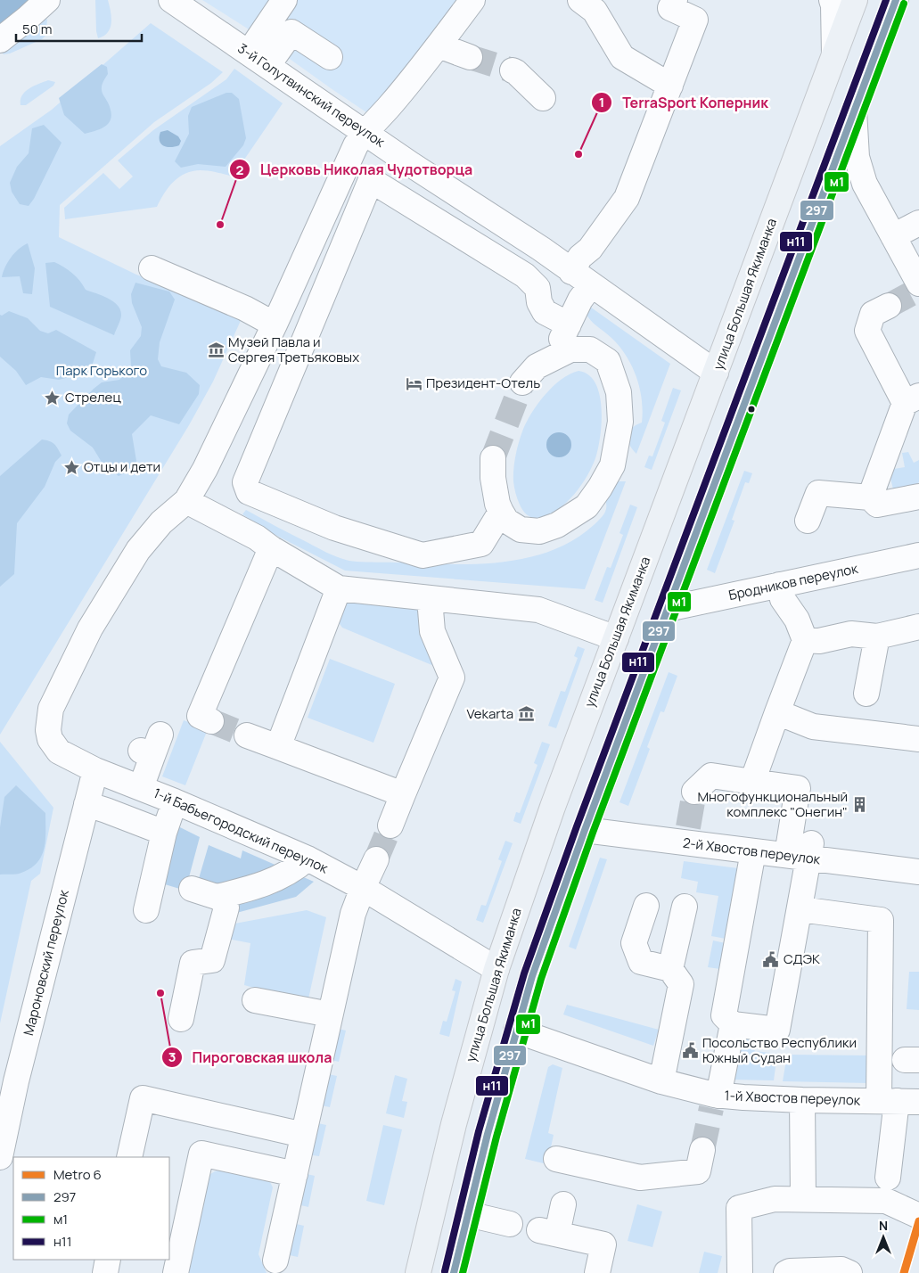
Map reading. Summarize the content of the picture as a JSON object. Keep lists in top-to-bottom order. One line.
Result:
{"streets":{"main road":["улица Большая Якиманка"],"street":["3-й Голутвинский переулок","Бродников переулок","1-й Бабьегородский переулок","2-й Хвостов переулок","Мароновский переулок","1-й Хвостов переулок"]},"crossings":[["3-й Голутвинский переулок","улица Большая Якиманка"],["улица Большая Якиманка","1-й Бабьегородский переулок"],["1-й Бабьегородский переулок","Мароновский переулок"]],"parks":["Парк Горького"],"places":{"other":["TerraSport Коперник","Церковь Николая Чудотворца","Пироговская школа"],"museum":["Музей Павла и Сергея Третьяковых","Vekarta"],"hotel":["Президент-Отель"],"place":["Стрелец","Отцы и дети"],"building":["Многофункциональный комплекс \"Онегин\""],"public building":["СДЭК","Посольство Республики Южный Судан"]},"lines":["transit line 297","transit line н11","transit line м1","metro line 6"],"legend":["Metro 6","297","м1","н11"],"scale_bar":"50 m","north":"top"}
